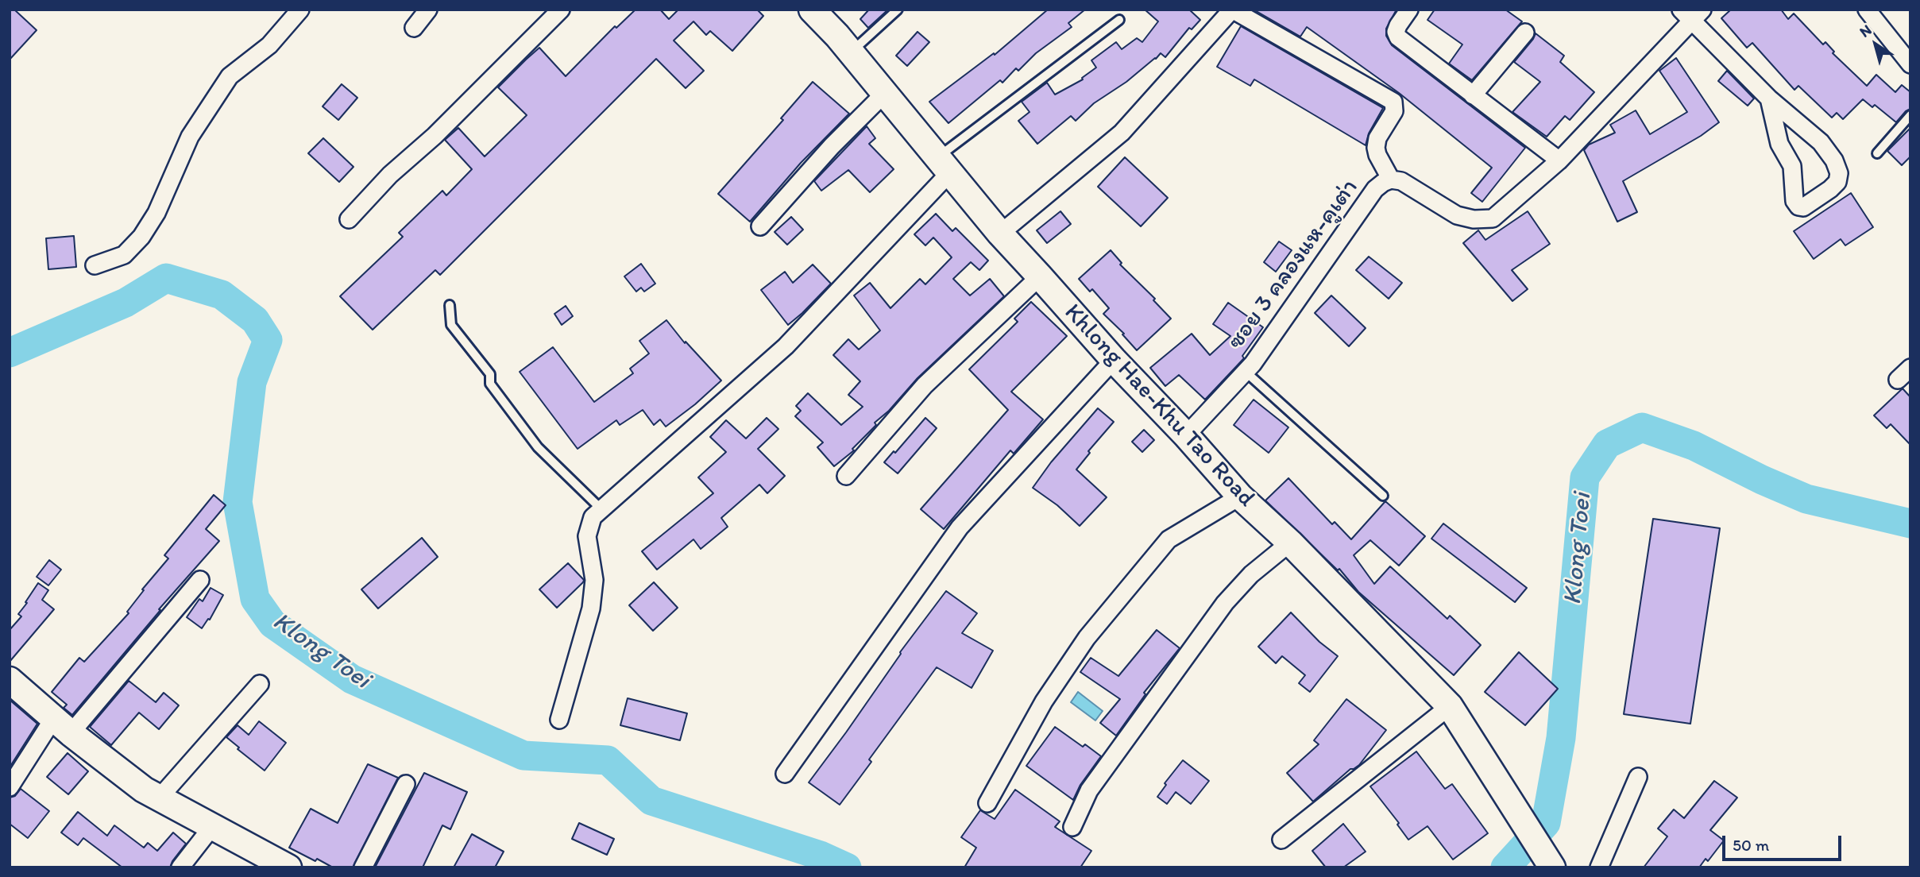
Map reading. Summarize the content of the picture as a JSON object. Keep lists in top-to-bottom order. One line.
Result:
{"streets":{"street":["ซอย 3 คลองแห-คูเต่า","Khlong Hae-Khu Tao Road"]},"crossings":[["ซอย 3 คลองแห-คูเต่า","Khlong Hae-Khu Tao Road"]],"water":["Klong Toei"],"scale_bar":"50 m","north":"top left"}
